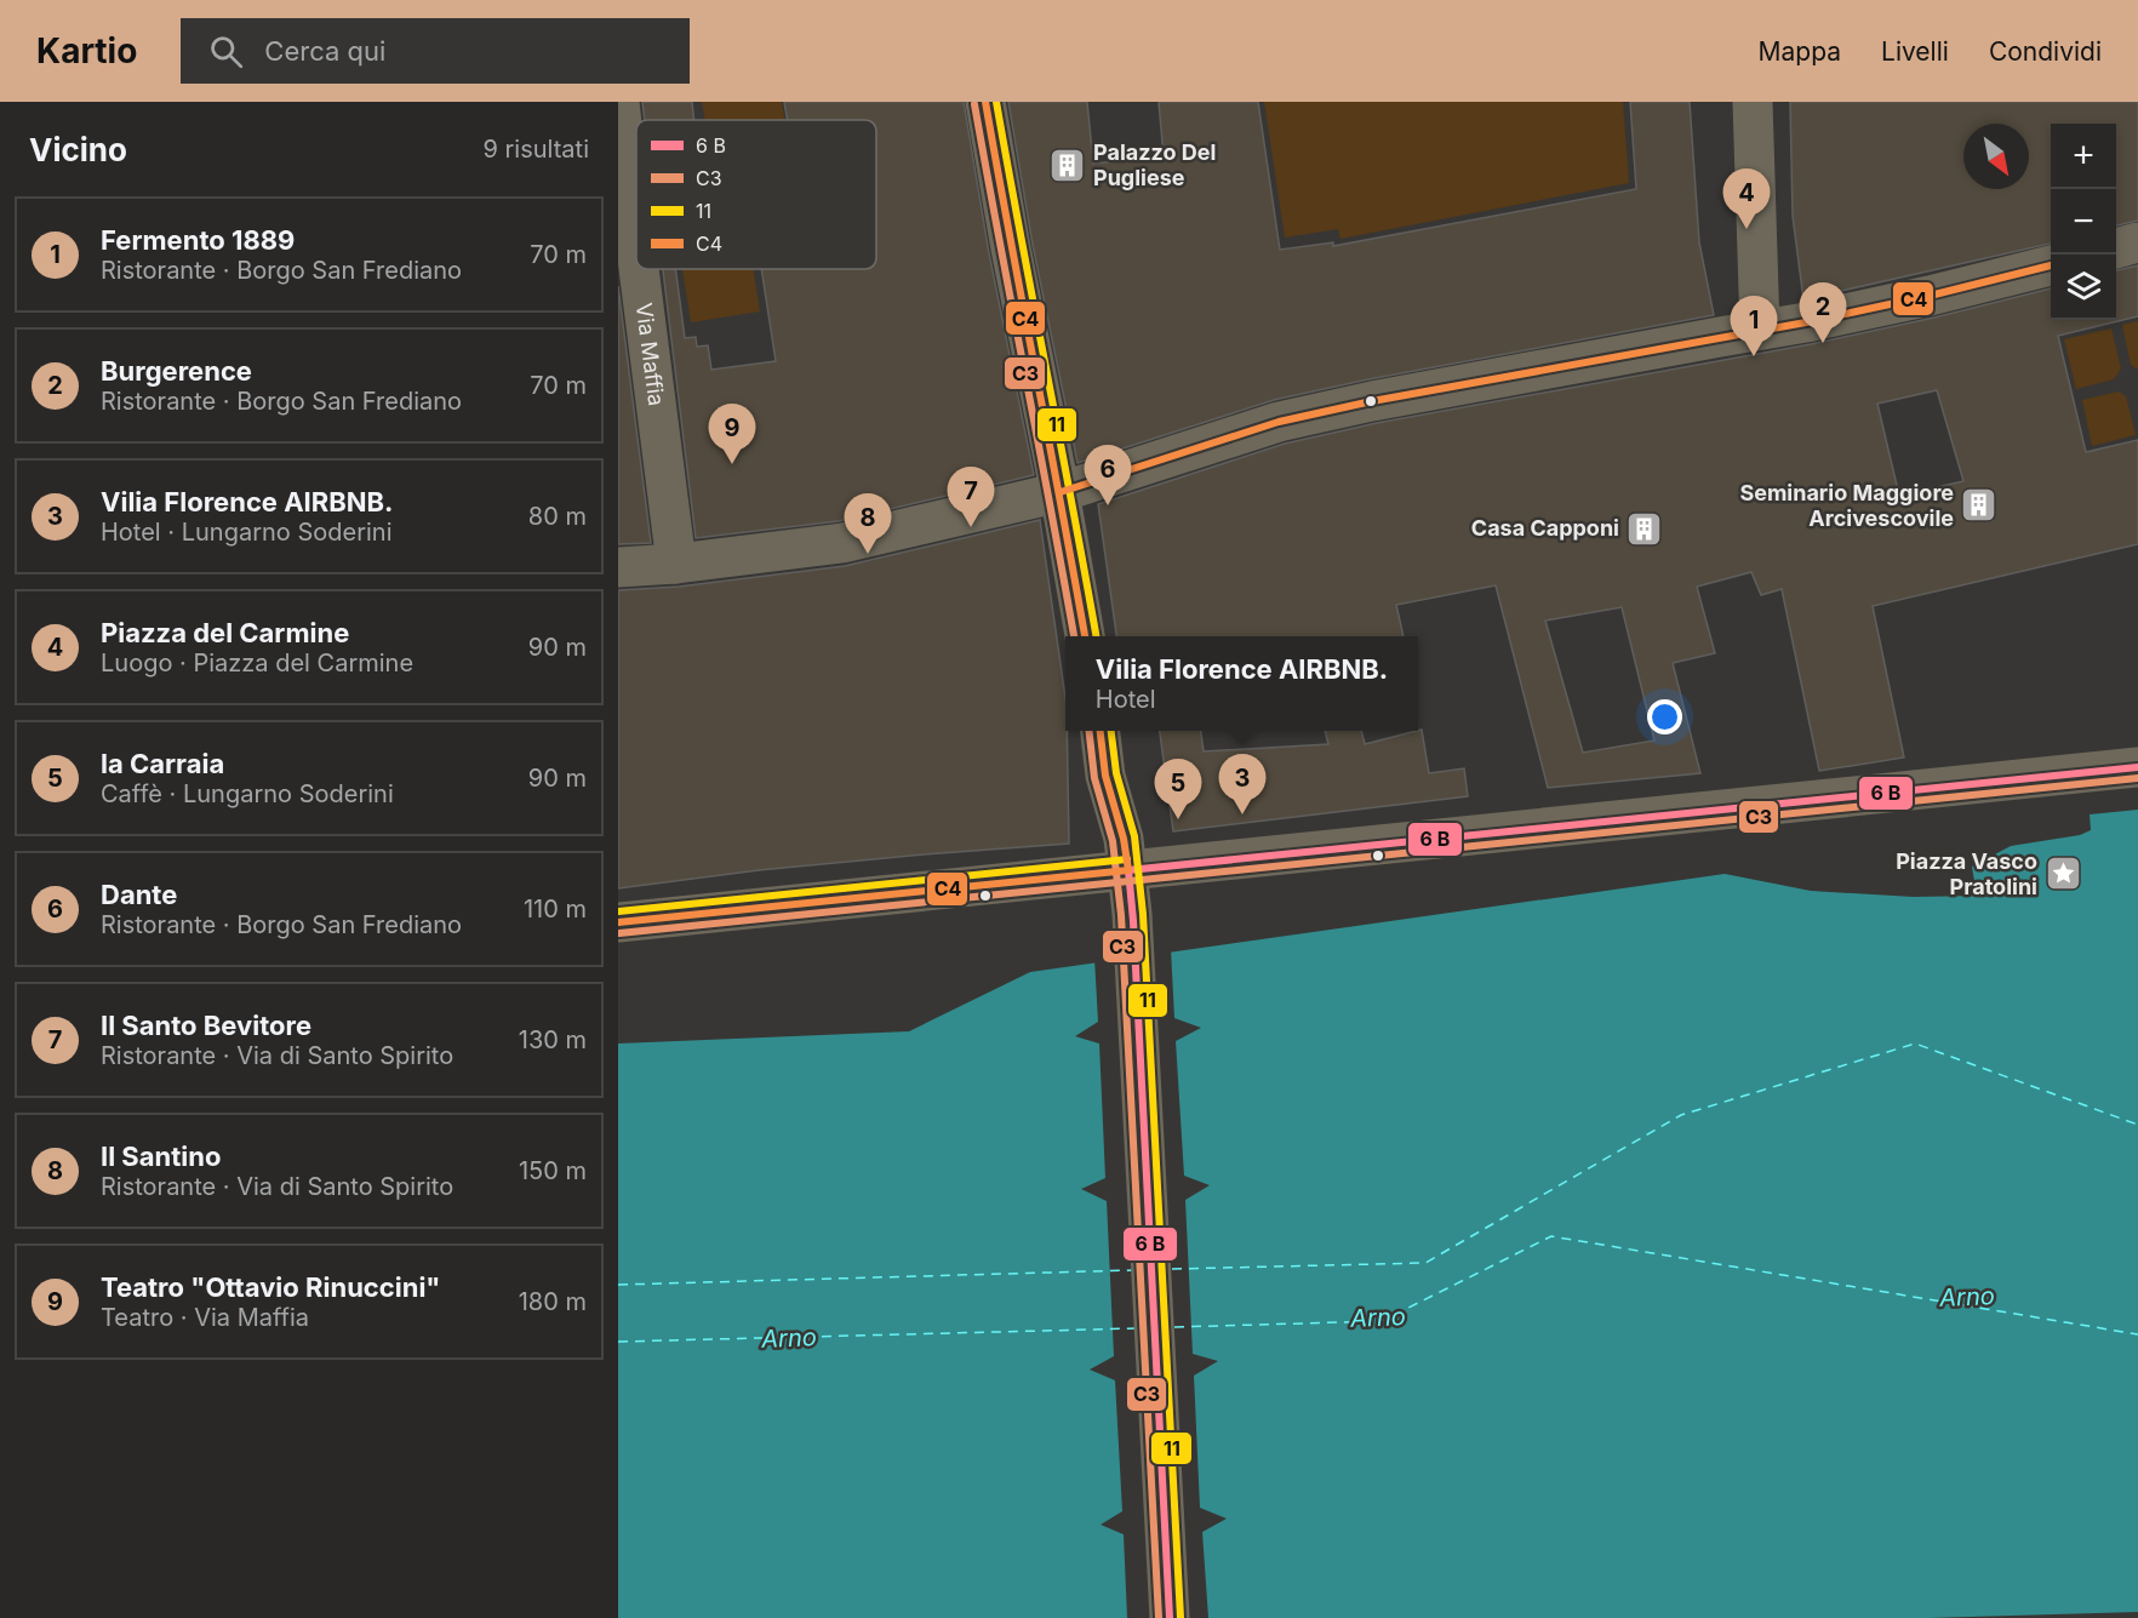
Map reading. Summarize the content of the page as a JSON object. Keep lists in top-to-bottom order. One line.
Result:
{"streets":{"street":["Via Maffia"]},"water":["Arno"],"places":{"building":["Palazzo Del Pugliese","Seminario Maggiore Arcivescovile","Casa Capponi"],"place":["Piazza Vasco Pratolini"]},"lines":["transit line 11","transit line C4","transit line C3"],"legend":["6 B","C3","11","C4"],"north":"bottom right","page":{"header":"Kartio","search":"Cerca qui","nav":["Mappa","Livelli","Condividi"],"heading":["Vicino","9 risultati"],"map_buttons":["+","−"],"pins":["4","2","1","9","6","7","8","3","5"],"list":[{"mark":"1","name":"Fermento 1889","note":"Ristorante · Borgo San Frediano","value":"70 m"},{"mark":"2","name":"Burgerence","note":"Ristorante · Borgo San Frediano","value":"70 m"},{"mark":"3","name":"Vilia Florence AIRBNB.","note":"Hotel · Lungarno Soderini","value":"80 m"},{"mark":"4","name":"Piazza del Carmine","note":"Luogo · Piazza del Carmine","value":"90 m"},{"mark":"5","name":"la Carraia","note":"Caffè · Lungarno Soderini","value":"90 m"},{"mark":"6","name":"Dante","note":"Ristorante · Borgo San Frediano","value":"110 m"},{"mark":"7","name":"Il Santo Bevitore","note":"Ristorante · Via di Santo Spirito","value":"130 m"},{"mark":"8","name":"Il Santino","note":"Ristorante · Via di Santo Spirito","value":"150 m"},{"mark":"9","name":"Teatro \"Ottavio Rinuccini\"","note":"Teatro · Via Maffia","value":"180 m"}],"popup":["Vilia Florence AIRBNB.","Hotel"]}}
